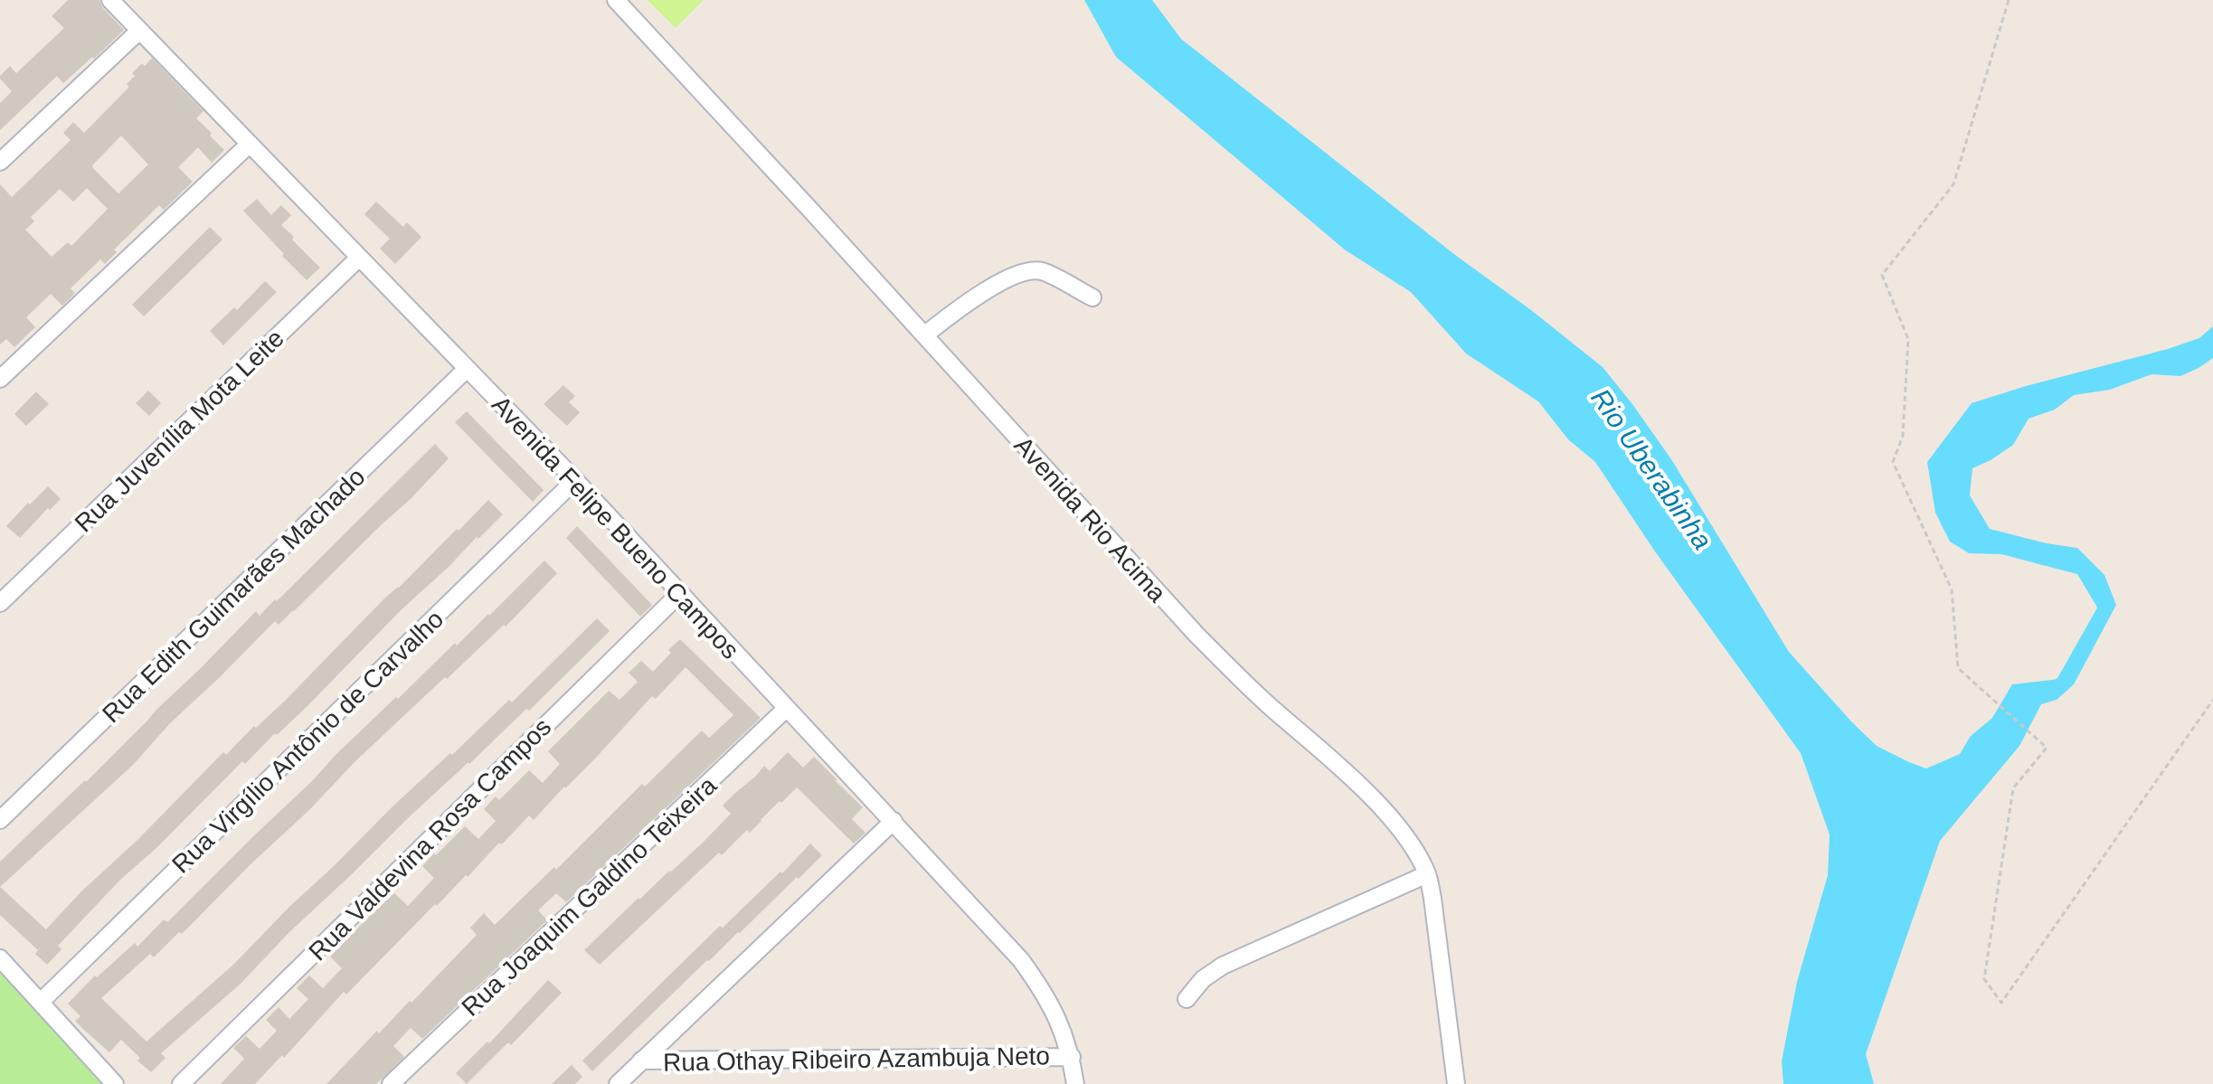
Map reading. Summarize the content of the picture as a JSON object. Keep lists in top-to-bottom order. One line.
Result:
{"streets":{"street":["Rua Juvenília Mota Leite","Avenida Rio Acima","Avenida Felipe Bueno Campos","Rua Edith Guimarães Machado","Rua Virgílio Antônio de Carvalho","Rua Valdevina Rosa Campos","Rua Joaquim Galdino Teixeira","Rua Othay Ribeiro Azambuja Neto"]},"crossings":[["Rua Juvenília Mota Leite","Avenida Felipe Bueno Campos"],["Avenida Felipe Bueno Campos","Rua Edith Guimarães Machado"],["Avenida Felipe Bueno Campos","Rua Virgílio Antônio de Carvalho"],["Avenida Felipe Bueno Campos","Rua Valdevina Rosa Campos"],["Avenida Felipe Bueno Campos","Rua Joaquim Galdino Teixeira"],["Avenida Felipe Bueno Campos","Rua Othay Ribeiro Azambuja Neto"]],"water":["Rio Uberabinha"]}
